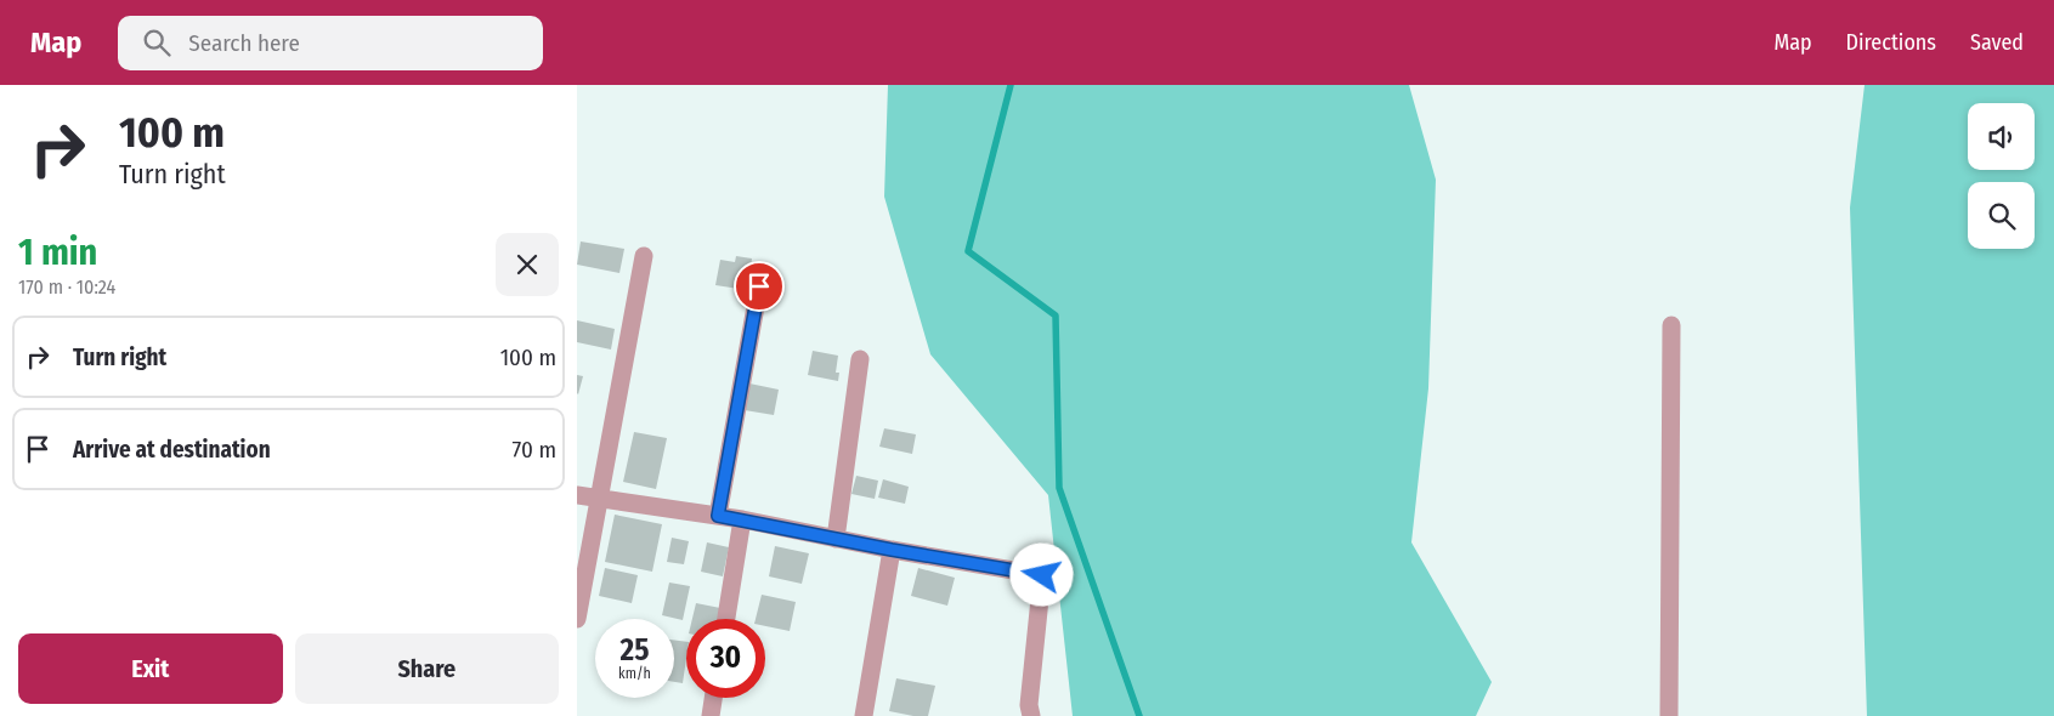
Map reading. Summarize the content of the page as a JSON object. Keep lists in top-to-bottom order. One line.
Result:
{"page":{"header":"Map","search":"Search here","nav":["Map","Directions","Saved"],"turn":["100 m","Turn right"],"heading":["1 min","170 m · 10:24"],"list":[{"name":"Turn right","value":"100 m"},{"name":"Arrive at destination","value":"70 m"}],"speed":"25 km/h","limit":"30","buttons":["Exit","Share"]}}
